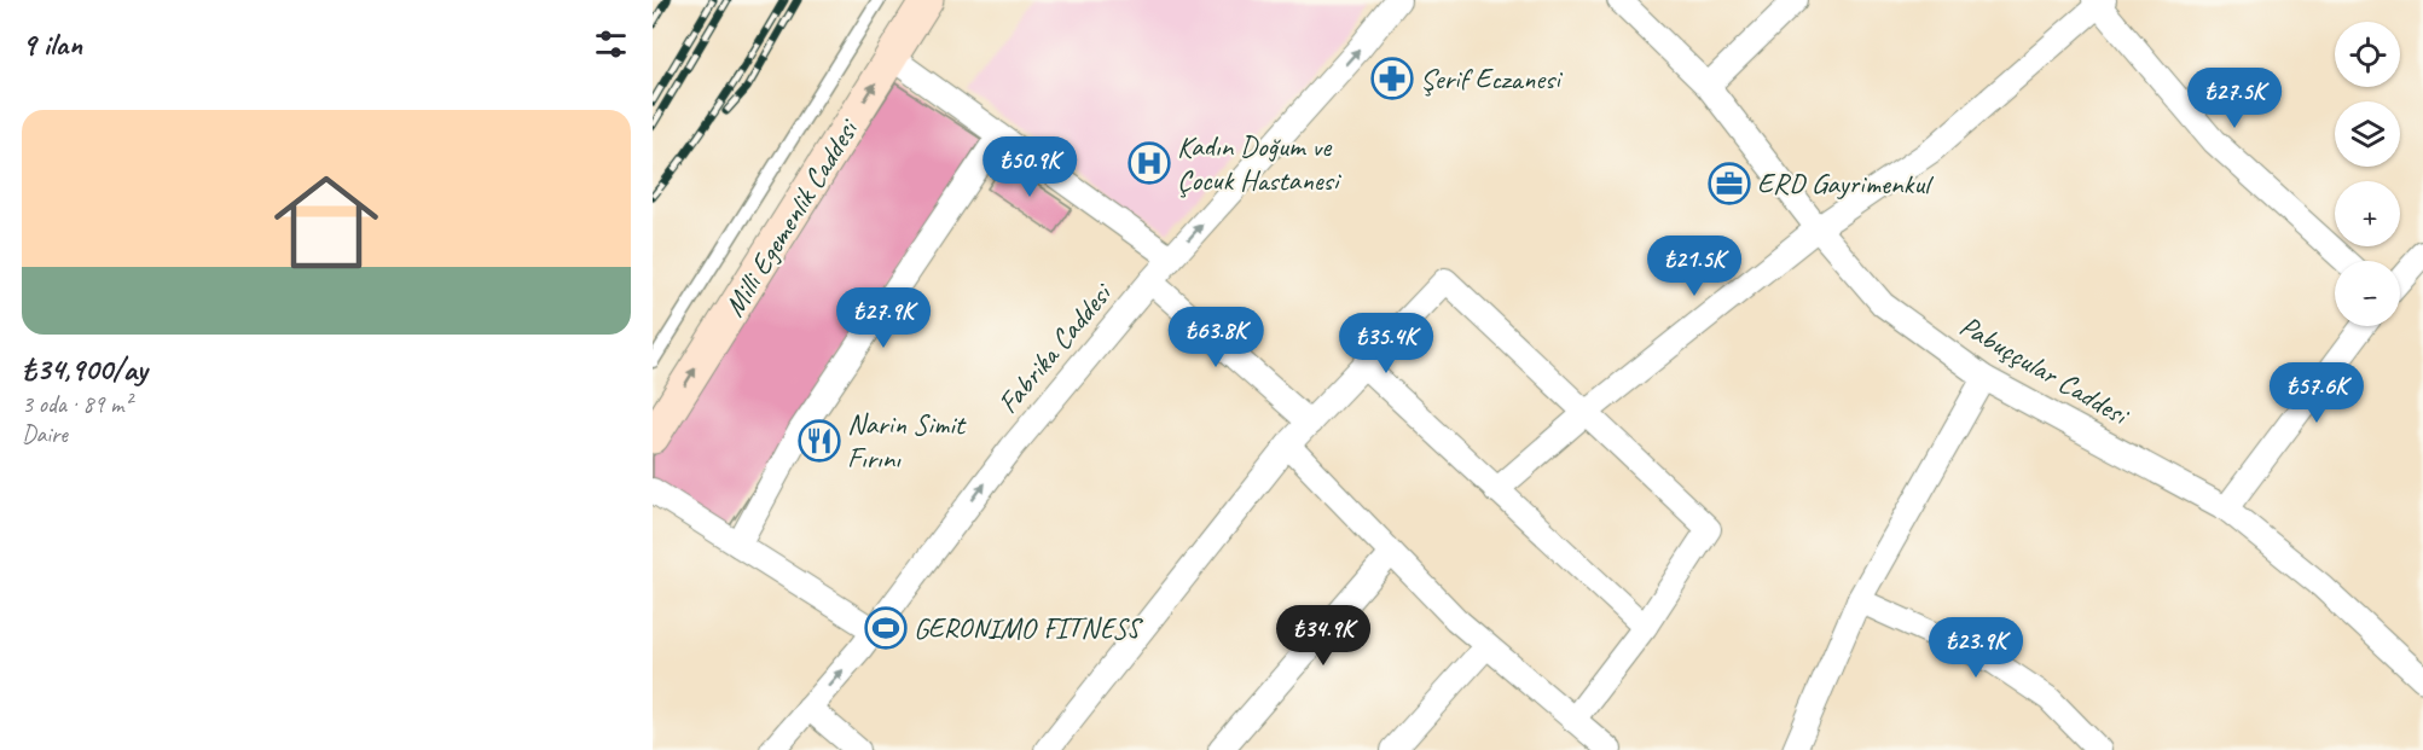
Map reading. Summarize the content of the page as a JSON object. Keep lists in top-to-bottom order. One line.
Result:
{"streets":{"main road":["Milli Egemenlik Caddesi"],"street":["Fabrika Caddesi","Pabuççular Caddesi"]},"one_way":["Milli Egemenlik Caddesi"],"places":{"pharmacy":["Şerif Eczanesi"],"hospital":["Kadın Doğum ve Çocuk Hastanesi"],"office":["ERD Gayrimenkul"],"restaurant":["Narin Simit Fırını"],"sports":["GERONIMO FITNESS"]},"page":{"heading":"9 ilan","map_buttons":["+","−"],"price":["₺27.5K","₺50.9K","₺21.5K","₺27.9K","₺63.8K","₺35.4K","₺57.6K","₺34.9K","₺23.9K"],"list":[{"name":"₺34,900/ay","note":"3 oda · 89 m² · Daire"}]}}
